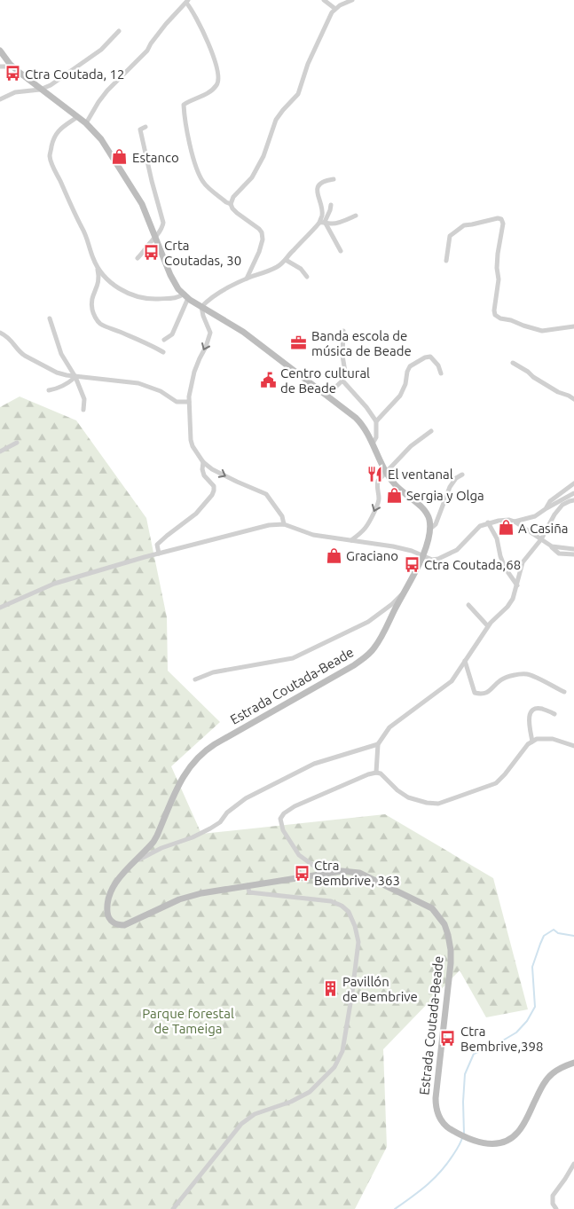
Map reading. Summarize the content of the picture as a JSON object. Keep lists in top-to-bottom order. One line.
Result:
{"streets":{"street":["Estrada Coutada-Beade"]},"parks":["Parque forestal de Tameiga"],"places":{"bus stop":["Ctra Coutada, 12","Crta Coutadas, 30","Ctra Coutada,68","Ctra Bembrive, 363","Ctra Bembrive,398"],"shop":["Estanco","Sergia y Olga","A Casiña","Graciano"],"office":["Banda escola de música de Beade"],"public building":["Centro cultural de Beade"],"restaurant":["El ventanal"],"building":["Pavillón de Bembrive"]}}
